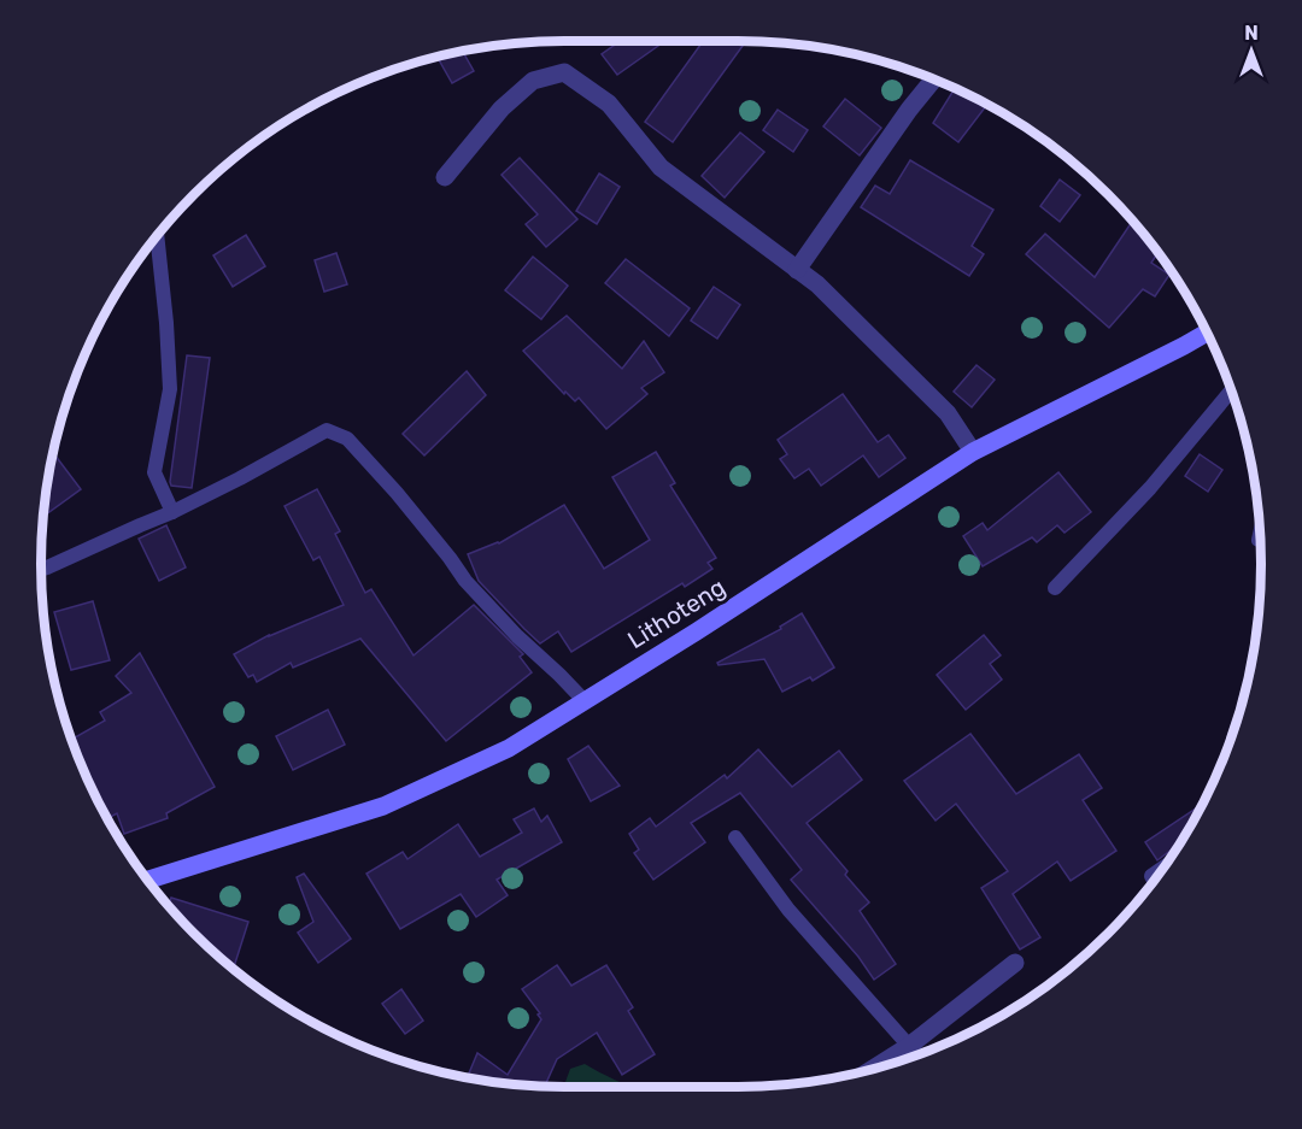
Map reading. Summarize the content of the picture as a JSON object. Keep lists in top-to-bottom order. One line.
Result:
{"streets":{"main road":["Lithoteng"]},"north":"top"}
